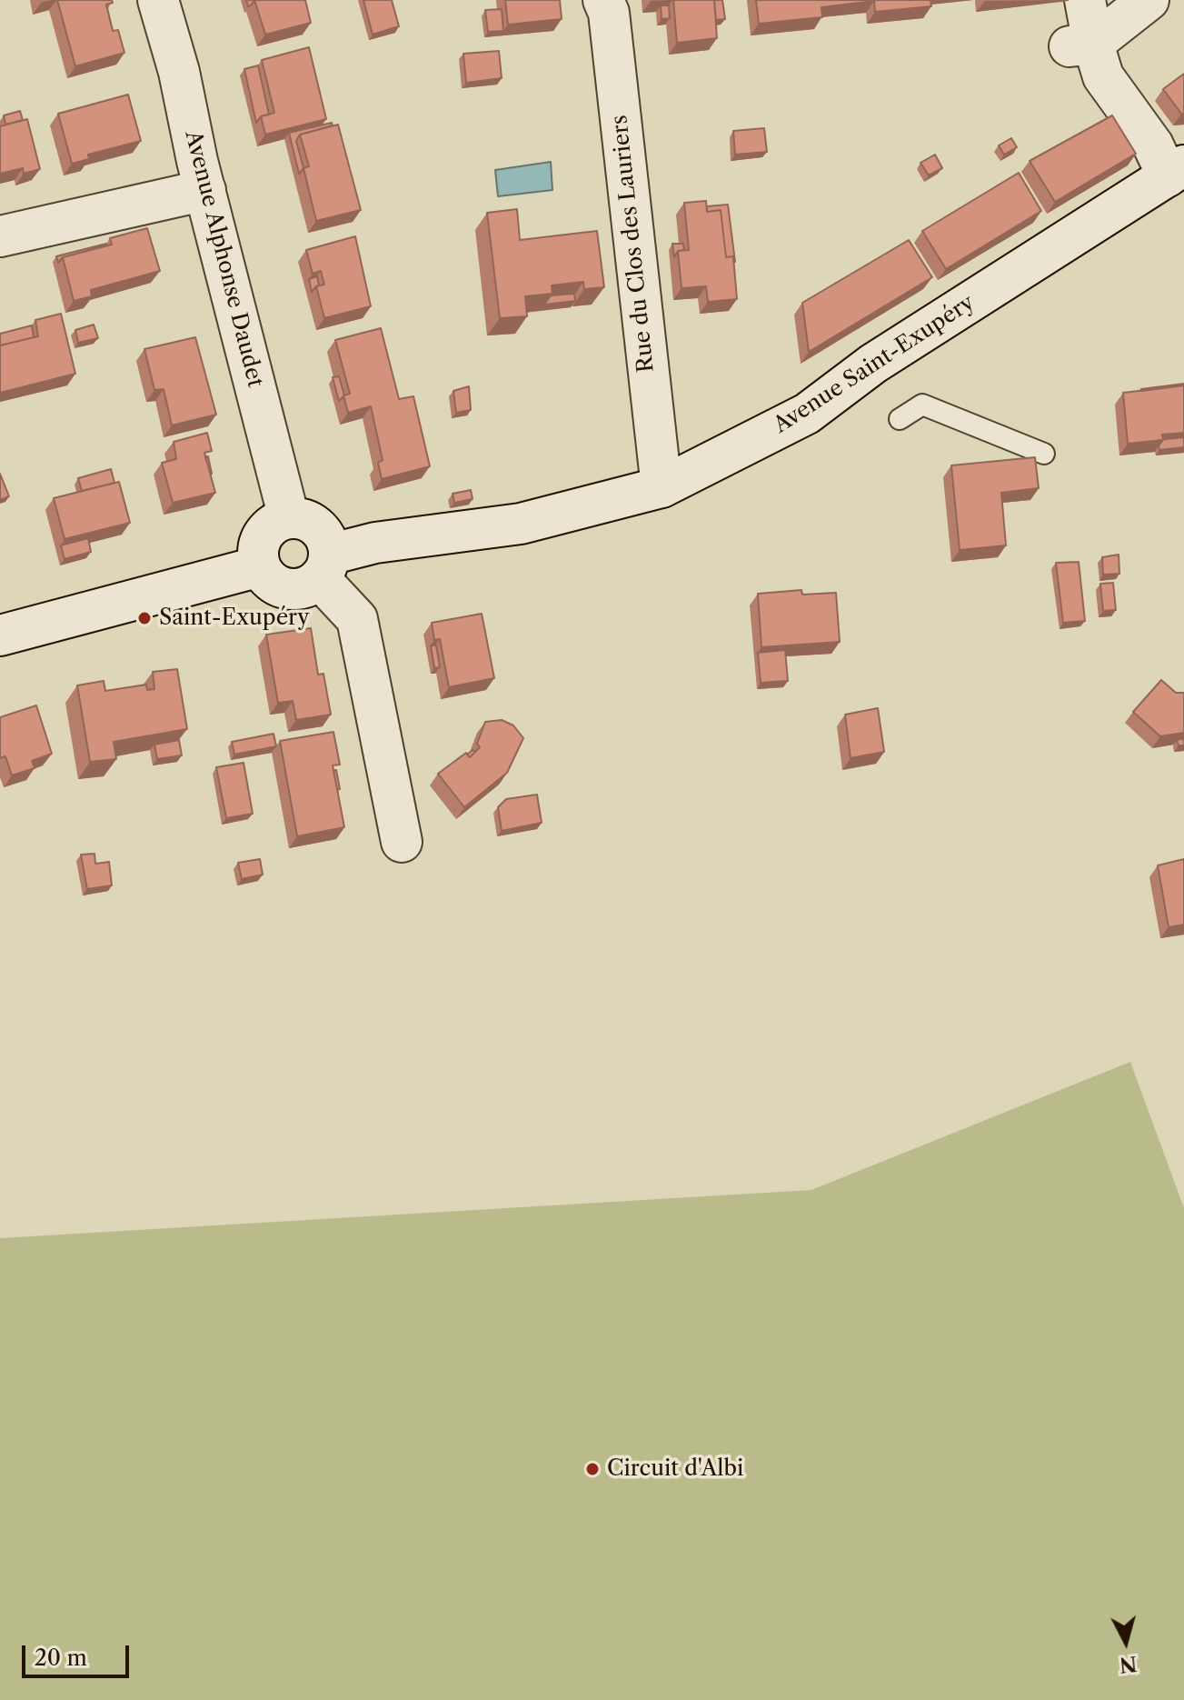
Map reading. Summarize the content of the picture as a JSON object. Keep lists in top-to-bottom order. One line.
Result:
{"streets":{"street":["Rue du Clos des Lauriers","Avenue Alphonse Daudet","Avenue Saint-Exupéry"]},"crossings":[["Rue du Clos des Lauriers","Avenue Saint-Exupéry"],["Avenue Alphonse Daudet","Avenue Saint-Exupéry"]],"places":["Saint-Exupéry","Circuit d'Albi"],"scale_bar":"20 m","north":"bottom"}
